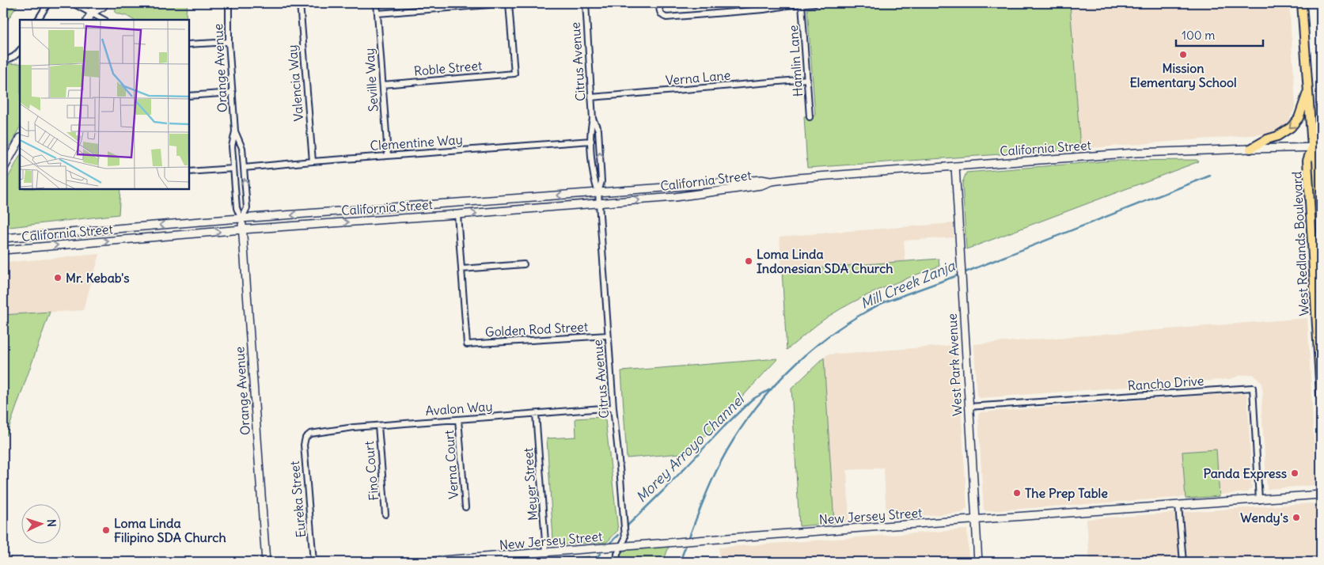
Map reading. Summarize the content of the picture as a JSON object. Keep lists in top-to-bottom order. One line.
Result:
{"streets":{"main road":["Orange Avenue","California Street","West Redlands Boulevard","West Park Avenue","New Jersey Street"],"street":["Hamlin Lane","Citrus Avenue","Roble Street","Verna Lane","Seville Way","Valencia Way","Clementine Way","Golden Rod Street","Rancho Drive","Avalon Way","Verna Court","Fino Court","Meyer Street","Eureka Street"]},"crossings":[["Hamlin Lane","Verna Lane"],["Citrus Avenue","Verna Lane"],["Citrus Avenue","Clementine Way"],["Citrus Avenue","California Street"],["Citrus Avenue","Golden Rod Street"],["Citrus Avenue","Avalon Way"],["Citrus Avenue","New Jersey Street"],["Orange Avenue","Clementine Way"],["Orange Avenue","California Street"],["Roble Street","Seville Way"],["Seville Way","Clementine Way"],["Valencia Way","Clementine Way"],["California Street","West Redlands Boulevard"],["California Street","West Park Avenue"],["West Park Avenue","Rancho Drive"],["West Park Avenue","New Jersey Street"],["Rancho Drive","New Jersey Street"],["Avalon Way","Verna Court"],["Avalon Way","Fino Court"],["Avalon Way","Meyer Street"],["Avalon Way","Eureka Street"],["Meyer Street","New Jersey Street"]],"water":["Mill Creek Zanja","Morey Arroyo Channel"],"places":["Mission Elementary School","Loma Linda Indonesian SDA Church","Mr. Kebab's","Panda Express","The Prep Table","Wendy's","Loma Linda Filipino SDA Church"],"scale_bar":"100 m","north":"right"}
